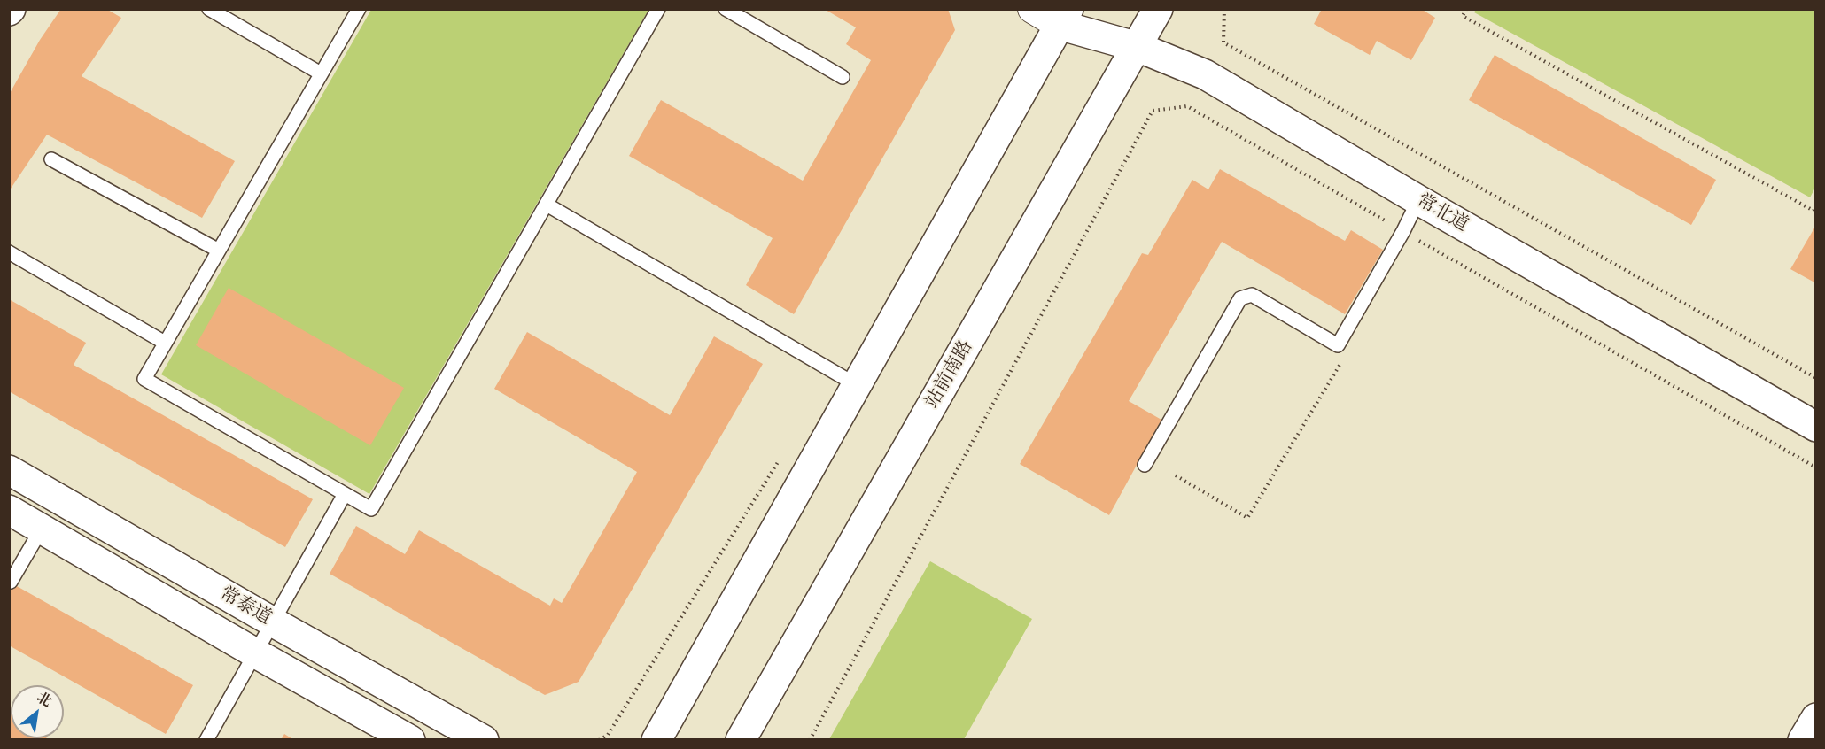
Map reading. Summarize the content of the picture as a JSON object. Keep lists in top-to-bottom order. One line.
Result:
{"streets":{"street":["常北道","站前南路","常泰道"]},"crossings":[["常北道","站前南路"]],"north":"top right"}
